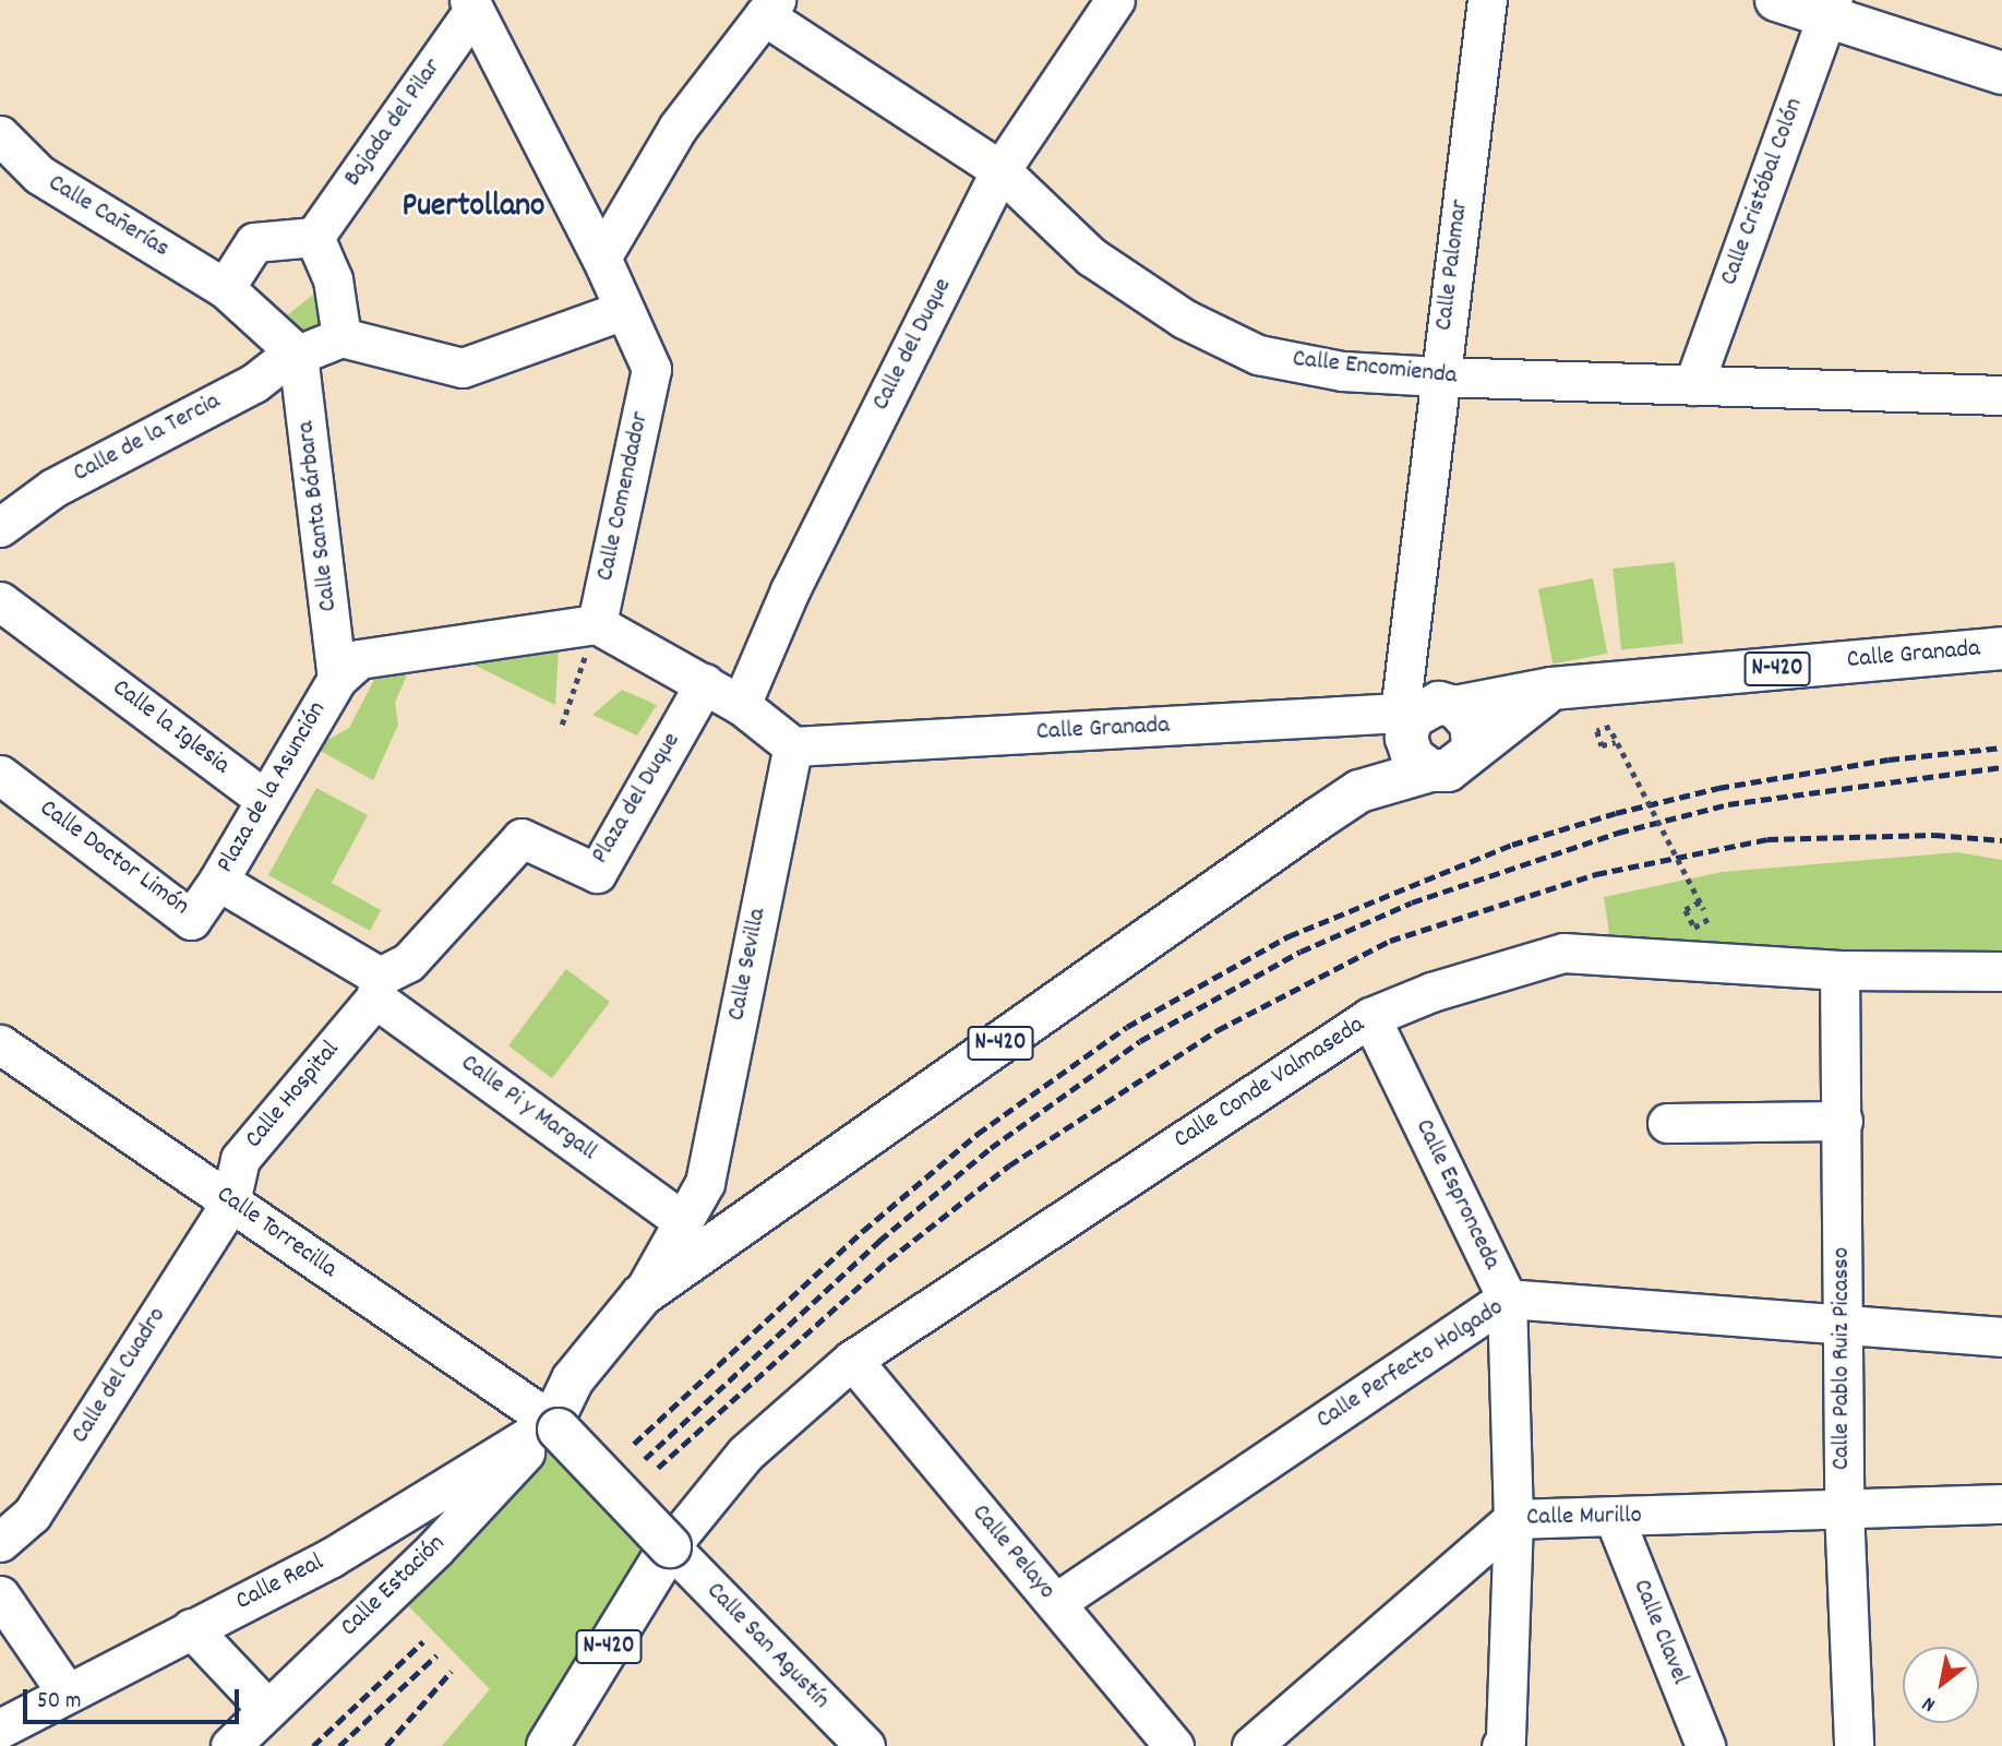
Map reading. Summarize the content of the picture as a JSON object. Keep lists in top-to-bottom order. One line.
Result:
{"streets":{"main road":["Calle Granada","N-420"],"street":["Bajada del Pilar","Calle Cristóbal Colón","Calle Cañerías","Calle Palomar","Calle del Duque","Calle Encomienda","Calle de la Tercia","Calle Comendador","Calle Santa Bárbara","Calle la Iglesia","Plaza de la Asunción","Plaza del Duque","Calle Doctor Limón","Calle Sevilla","Calle Conde Valmaseda","Calle Hospital","Calle Pi y Margall","Calle Espronceda","Calle Torrecilla","Calle Pablo Ruiz Picasso","Calle Perfecto Holgado","Calle del Cuadro","Calle Murillo","Calle Pelayo","Calle Real","Calle Estación","Calle Clavel","Calle San Agustín"]},"crossings":[["Calle Cristóbal Colón","Calle Encomienda"],["Calle Cañerías","Calle de la Tercia"],["Calle Cañerías","Calle Santa Bárbara"],["Calle Palomar","Calle Encomienda"],["Calle Palomar","Calle Granada"],["Calle Palomar","N-420"],["Calle del Duque","Calle Encomienda"],["Calle de la Tercia","Calle Santa Bárbara"],["Calle Comendador","Plaza de la Asunción"],["Calle Santa Bárbara","Plaza de la Asunción"],["Calle Granada","N-420"],["Calle Granada","Calle Sevilla"],["N-420","Calle Conde Valmaseda"],["N-420","Calle Torrecilla"],["N-420","Calle Real"],["N-420","Calle Estación"],["N-420","Calle San Agustín"],["Calle la Iglesia","Plaza de la Asunción"],["Plaza de la Asunción","Plaza del Duque"],["Plaza de la Asunción","Calle Doctor Limón"],["Plaza de la Asunción","Calle Hospital"],["Plaza de la Asunción","Calle Pi y Margall"],["Plaza del Duque","Calle Hospital"],["Plaza del Duque","Calle Pi y Margall"],["Calle Sevilla","Calle Pi y Margall"],["Calle Conde Valmaseda","Calle Espronceda"],["Calle Conde Valmaseda","Calle Pablo Ruiz Picasso"],["Calle Conde Valmaseda","Calle Pelayo"],["Calle Conde Valmaseda","Calle San Agustín"],["Calle Hospital","Calle Pi y Margall"],["Calle Hospital","Calle Torrecilla"],["Calle Hospital","Calle del Cuadro"],["Calle Espronceda","Calle Perfecto Holgado"],["Calle Espronceda","Calle Murillo"],["Calle Torrecilla","Calle del Cuadro"],["Calle Torrecilla","Calle Real"],["Calle Torrecilla","Calle Estación"],["Calle Pablo Ruiz Picasso","Calle Perfecto Holgado"],["Calle Pablo Ruiz Picasso","Calle Murillo"],["Calle Perfecto Holgado","Calle Pelayo"],["Calle Murillo","Calle Clavel"],["Calle Real","Calle Estación"]],"districts":["Puertollano"],"scale_bar":"50 m","north":"bottom left"}
